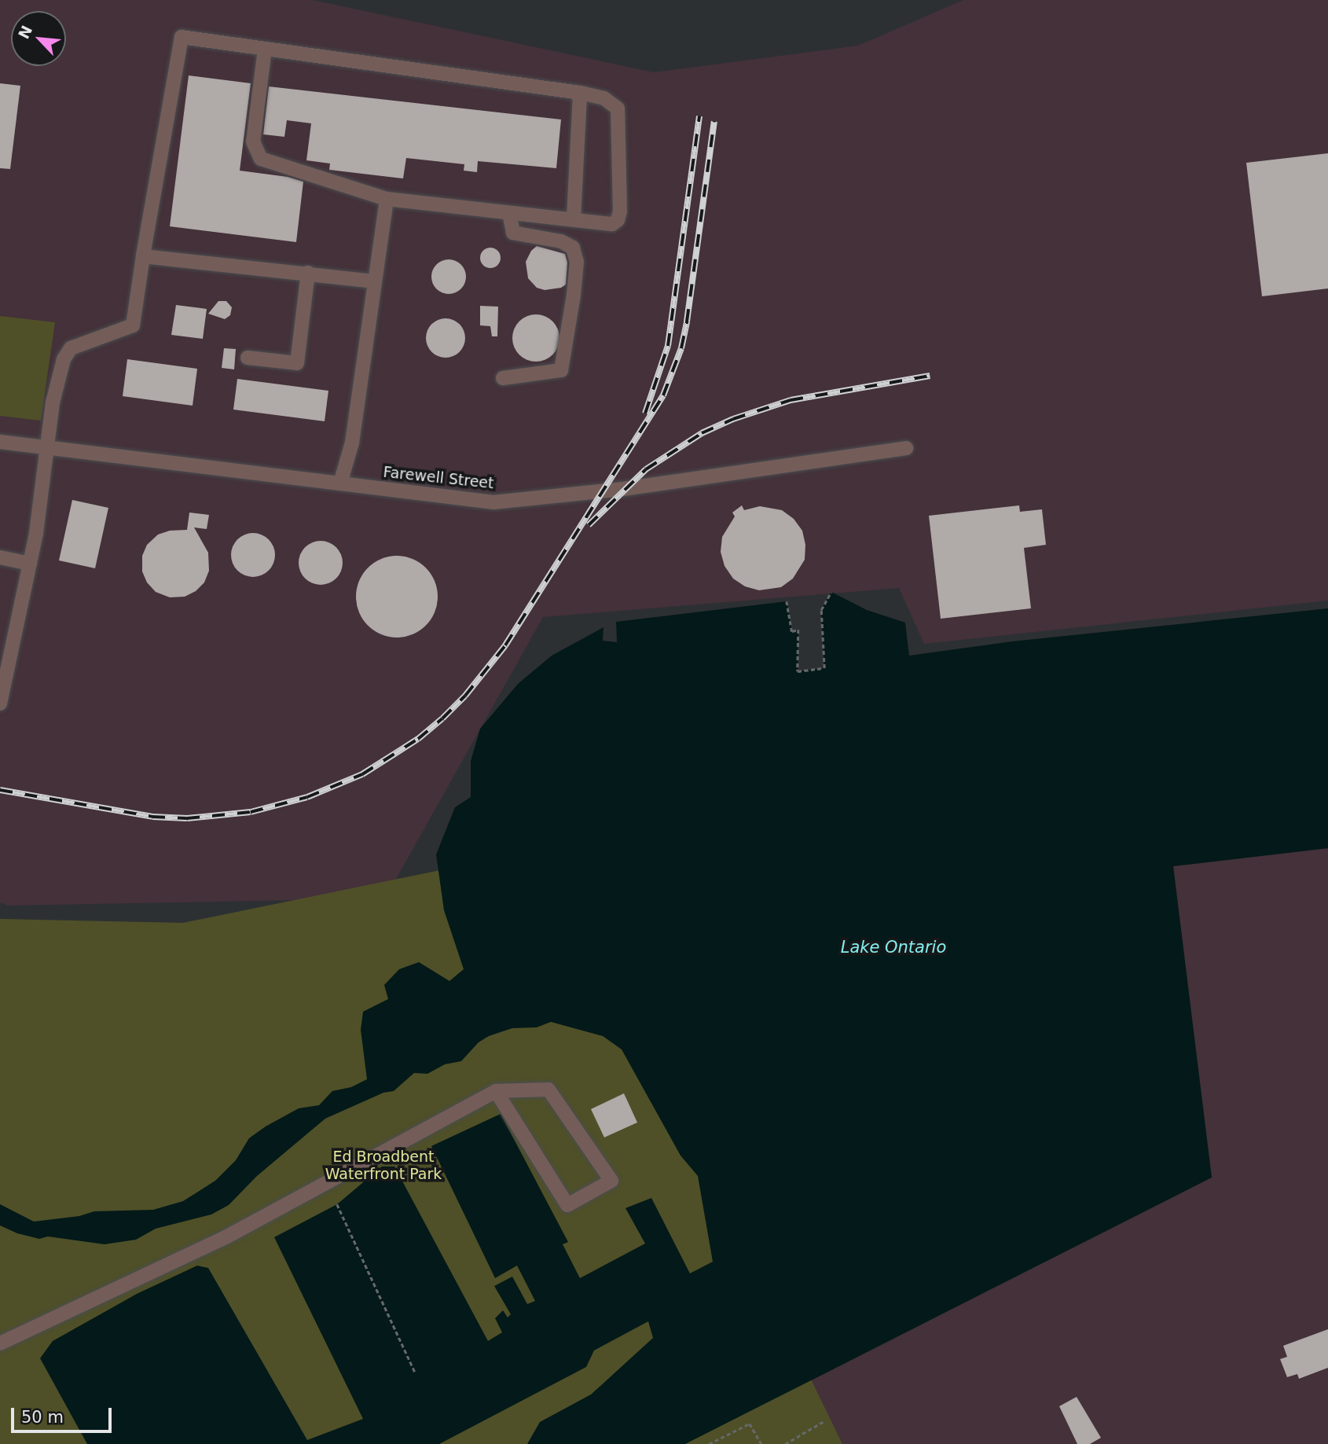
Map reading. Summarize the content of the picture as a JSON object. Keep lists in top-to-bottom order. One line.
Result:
{"streets":{"street":["Farewell Street"]},"water":["Lake Ontario"],"parks":["Ed Broadbent Waterfront Park"],"scale_bar":"50 m","north":"top left"}
